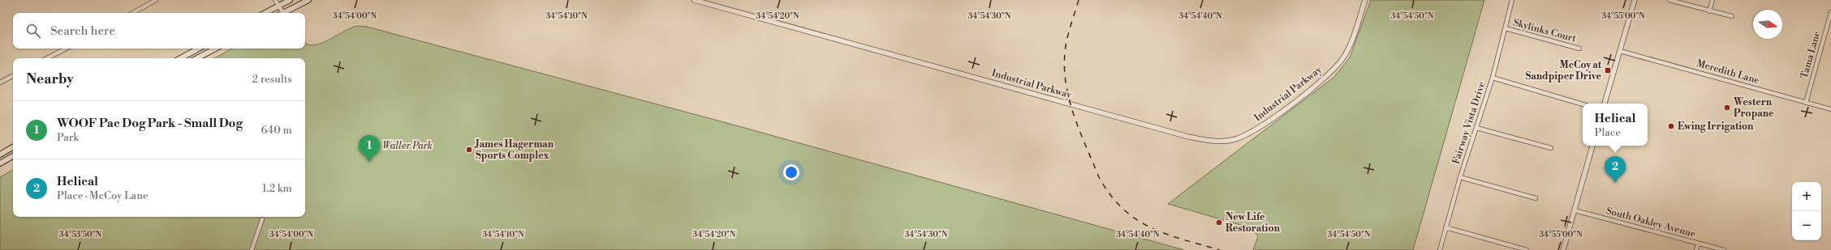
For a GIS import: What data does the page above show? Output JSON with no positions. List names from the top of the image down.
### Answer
{
  "streets": {
    "street": [
      "Skylinks Court",
      "Tama Lane",
      "Meredith Lane",
      "Industrial Parkway",
      "Fairway Vista Drive",
      "South Oakley Avenue"
    ]
  },
  "crossings": [
    ["Skylinks Court", "Fairway Vista Drive"],
    ["Tama Lane", "Meredith Lane"]
  ],
  "parks": ["Waller Park"],
  "places": {
    "transit": ["McCoy at Sandpiper Drive"],
    "other": [
      "Western Propane",
      "Ewing Irrigation",
      "James Hagerman Sports Complex",
      "New Life Restoration"
    ]
  },
  "north": "right",
  "page": {
    "search": "Search here",
    "heading": ["Nearby", "2 results"],
    "list": [
      {
        "mark": "1",
        "name": "WOOF Pac Dog Park - Small Dog",
        "note": "Park",
        "value": "640 m"
      },
      {
        "mark": "2",
        "name": "Helical",
        "note": "Place · McCoy Lane",
        "value": "1.2 km"
      }
    ],
    "popup": ["Helical", "Place"],
    "pins": ["1", "2"],
    "map_buttons": ["+", "−"]
  },
  "coordinates": [
    "34°54'00\"N",
    "34°54'10\"N",
    "34°54'20\"N",
    "34°54'30\"N",
    "34°54'40\"N",
    "34°54'50\"N",
    "34°55'00\"N",
    "34°53'50\"N"
  ]
}
